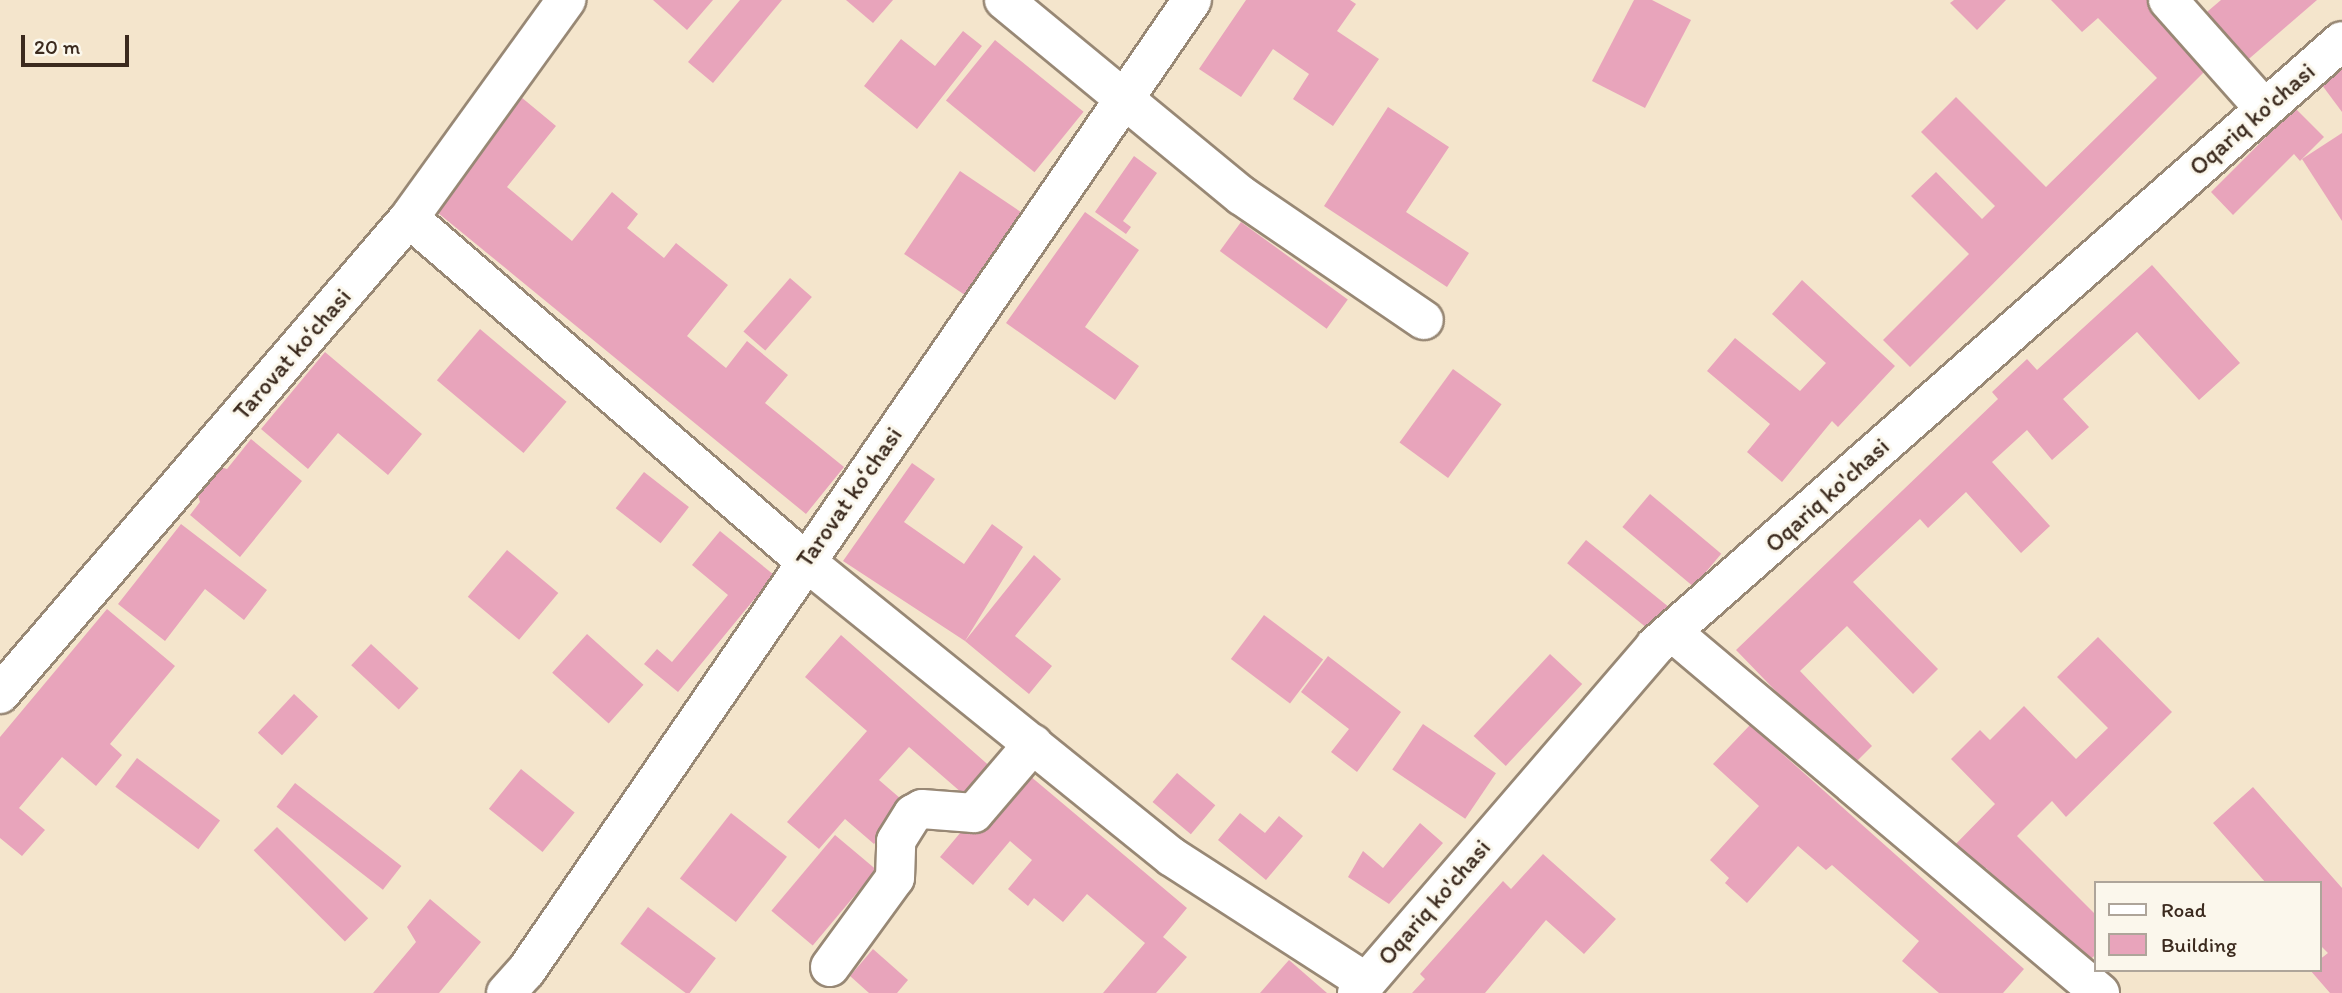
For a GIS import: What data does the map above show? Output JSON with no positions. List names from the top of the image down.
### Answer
{
  "streets": {
    "street": ["Oqariq ko'chasi", "Tarovat koʻchasi"]
  },
  "legend": ["Road", "Building"],
  "scale_bar": "20 m"
}
